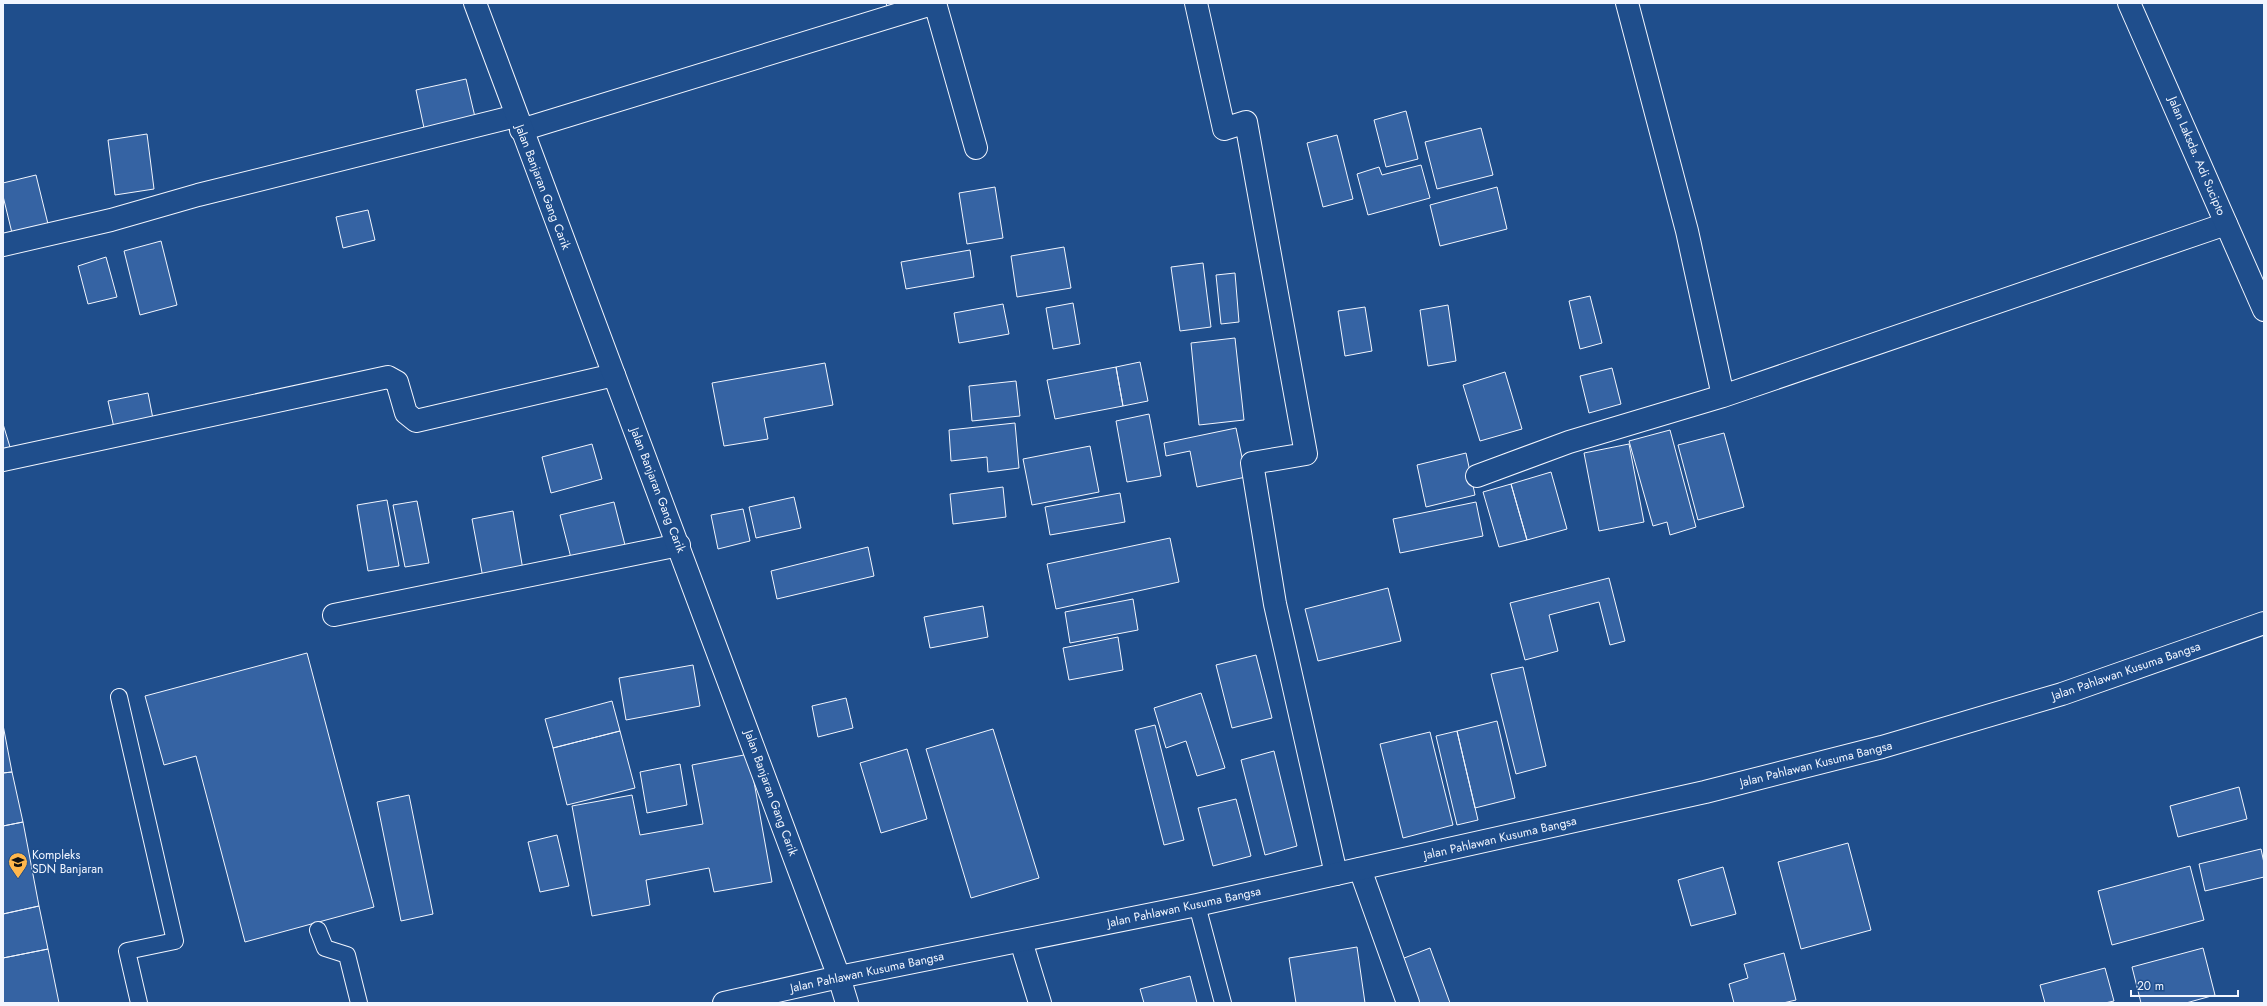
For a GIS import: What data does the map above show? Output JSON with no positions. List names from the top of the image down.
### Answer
{
  "streets": {
    "street": ["Jalan Laksda. Adi Sucipto", "Jalan Banjaran Gang Carik", "Jalan Pahlawan Kusuma Bangsa"]
  },
  "crossings": [
    ["Jalan Banjaran Gang Carik", "Jalan Pahlawan Kusuma Bangsa"]
  ],
  "places": {
    "school or university": ["Kompleks SDN Banjaran"]
  },
  "scale_bar": "20 m"
}
